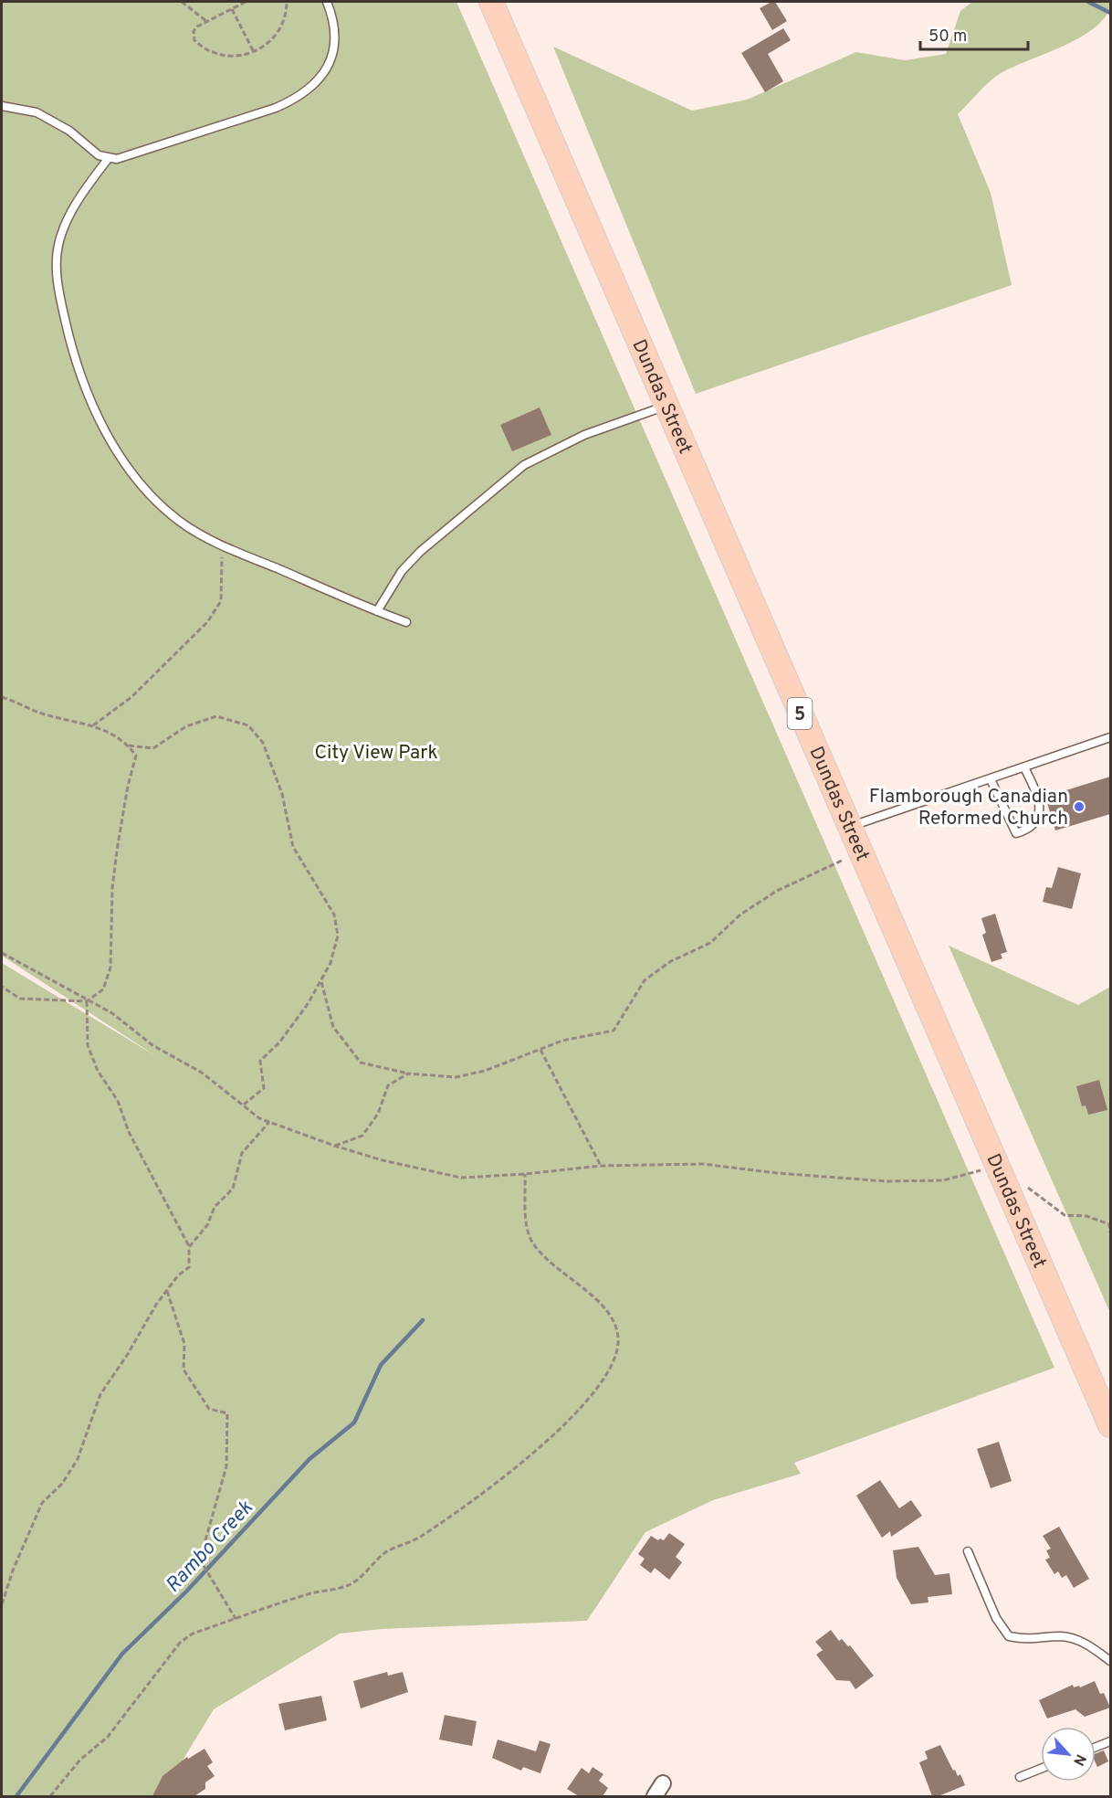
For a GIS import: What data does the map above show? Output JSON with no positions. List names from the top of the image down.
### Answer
{
  "streets": {
    "main road": ["Dundas Street", "5"]
  },
  "water": ["Rambo Creek"],
  "parks": ["City View Park"],
  "places": ["Flamborough Canadian Reformed Church"],
  "scale_bar": "50 m",
  "north": "bottom right"
}
